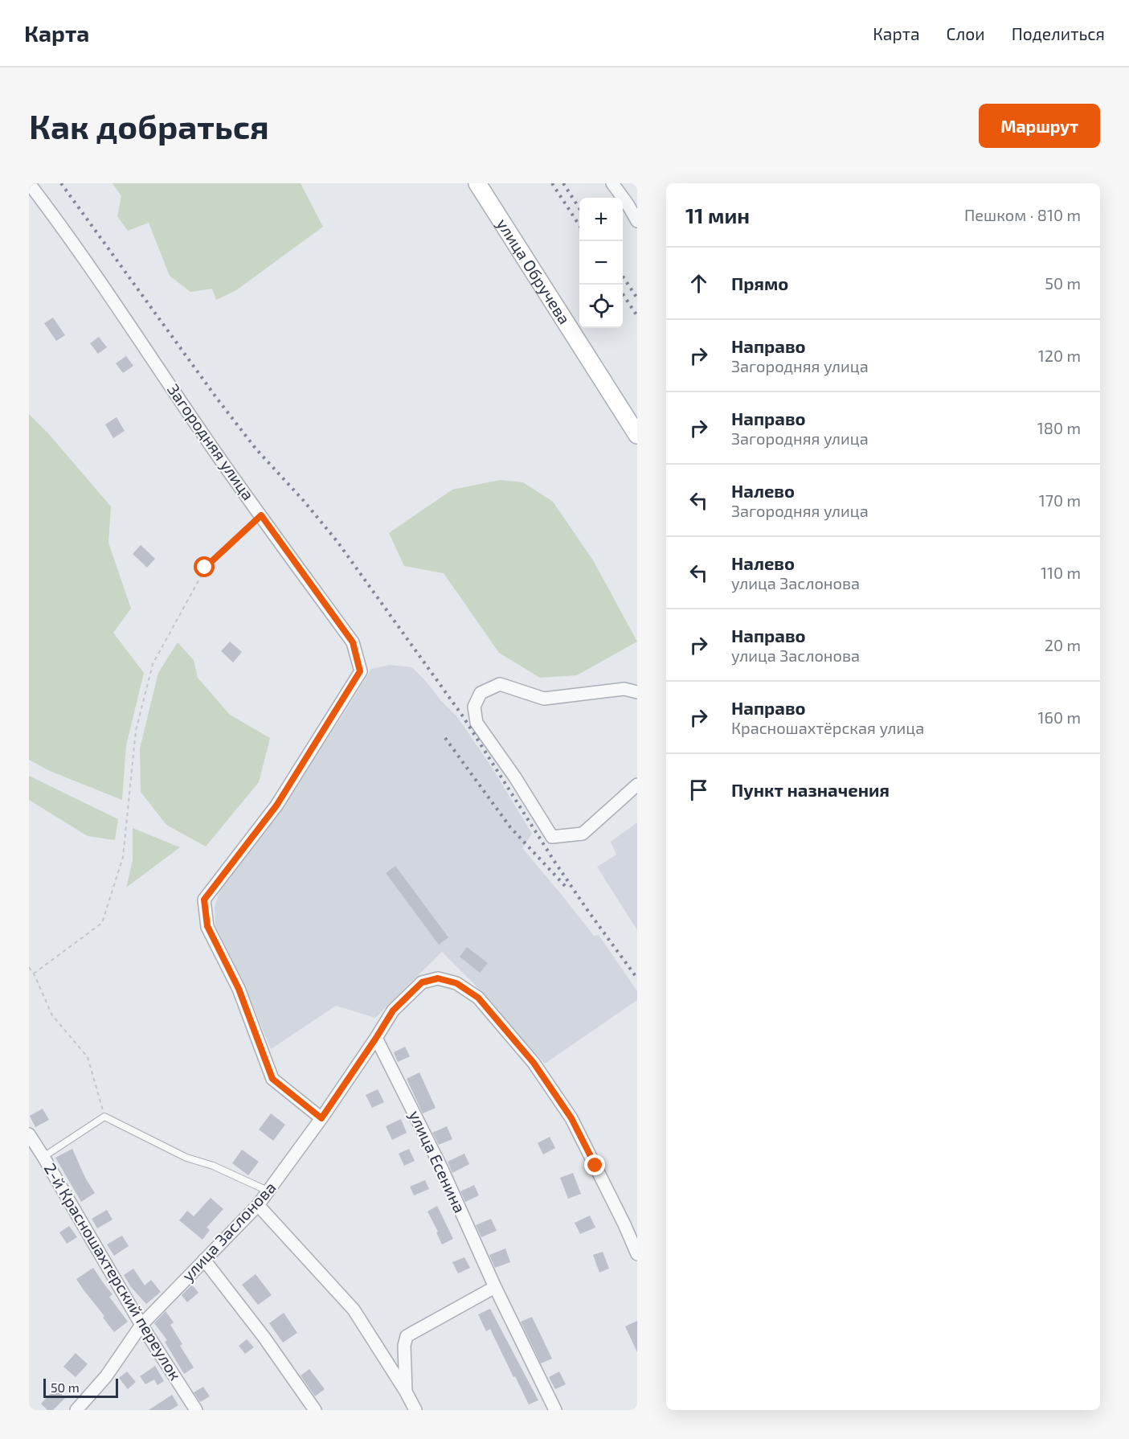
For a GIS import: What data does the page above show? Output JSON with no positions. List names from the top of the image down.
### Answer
{
  "streets": {
    "street": [
      "улица Обручева",
      "Загородняя улица",
      "улица Есенина",
      "улица Заслонова",
      "2-й Красношахтерский переулок"
    ]
  },
  "crossings": [
    ["Загородняя улица", "улица Заслонова"],
    ["улица Есенина", "улица Заслонова"],
    ["улица Заслонова", "2-й Красношахтерский переулок"]
  ],
  "scale_bar": "50 m",
  "page": {
    "header": "Карта",
    "nav": ["Карта", "Слои", "Поделиться"],
    "buttons": "Маршрут",
    "title": "Как добраться",
    "heading": ["11 мин", "Пешком · 810 m"],
    "map_buttons": ["+", "−"],
    "list": [
      ["Прямо", "50 m"],
      ["Направо", "Загородняя улица", "120 m"],
      ["Направо", "Загородняя улица", "180 m"],
      ["Налево", "Загородняя улица", "170 m"],
      ["Налево", "улица Заслонова", "110 m"],
      ["Направо", "улица Заслонова", "20 m"],
      ["Направо", "Красношахтёрская улица", "160 m"],
      "Пункт назначения"
    ],
    "scale": "50 m"
  }
}
